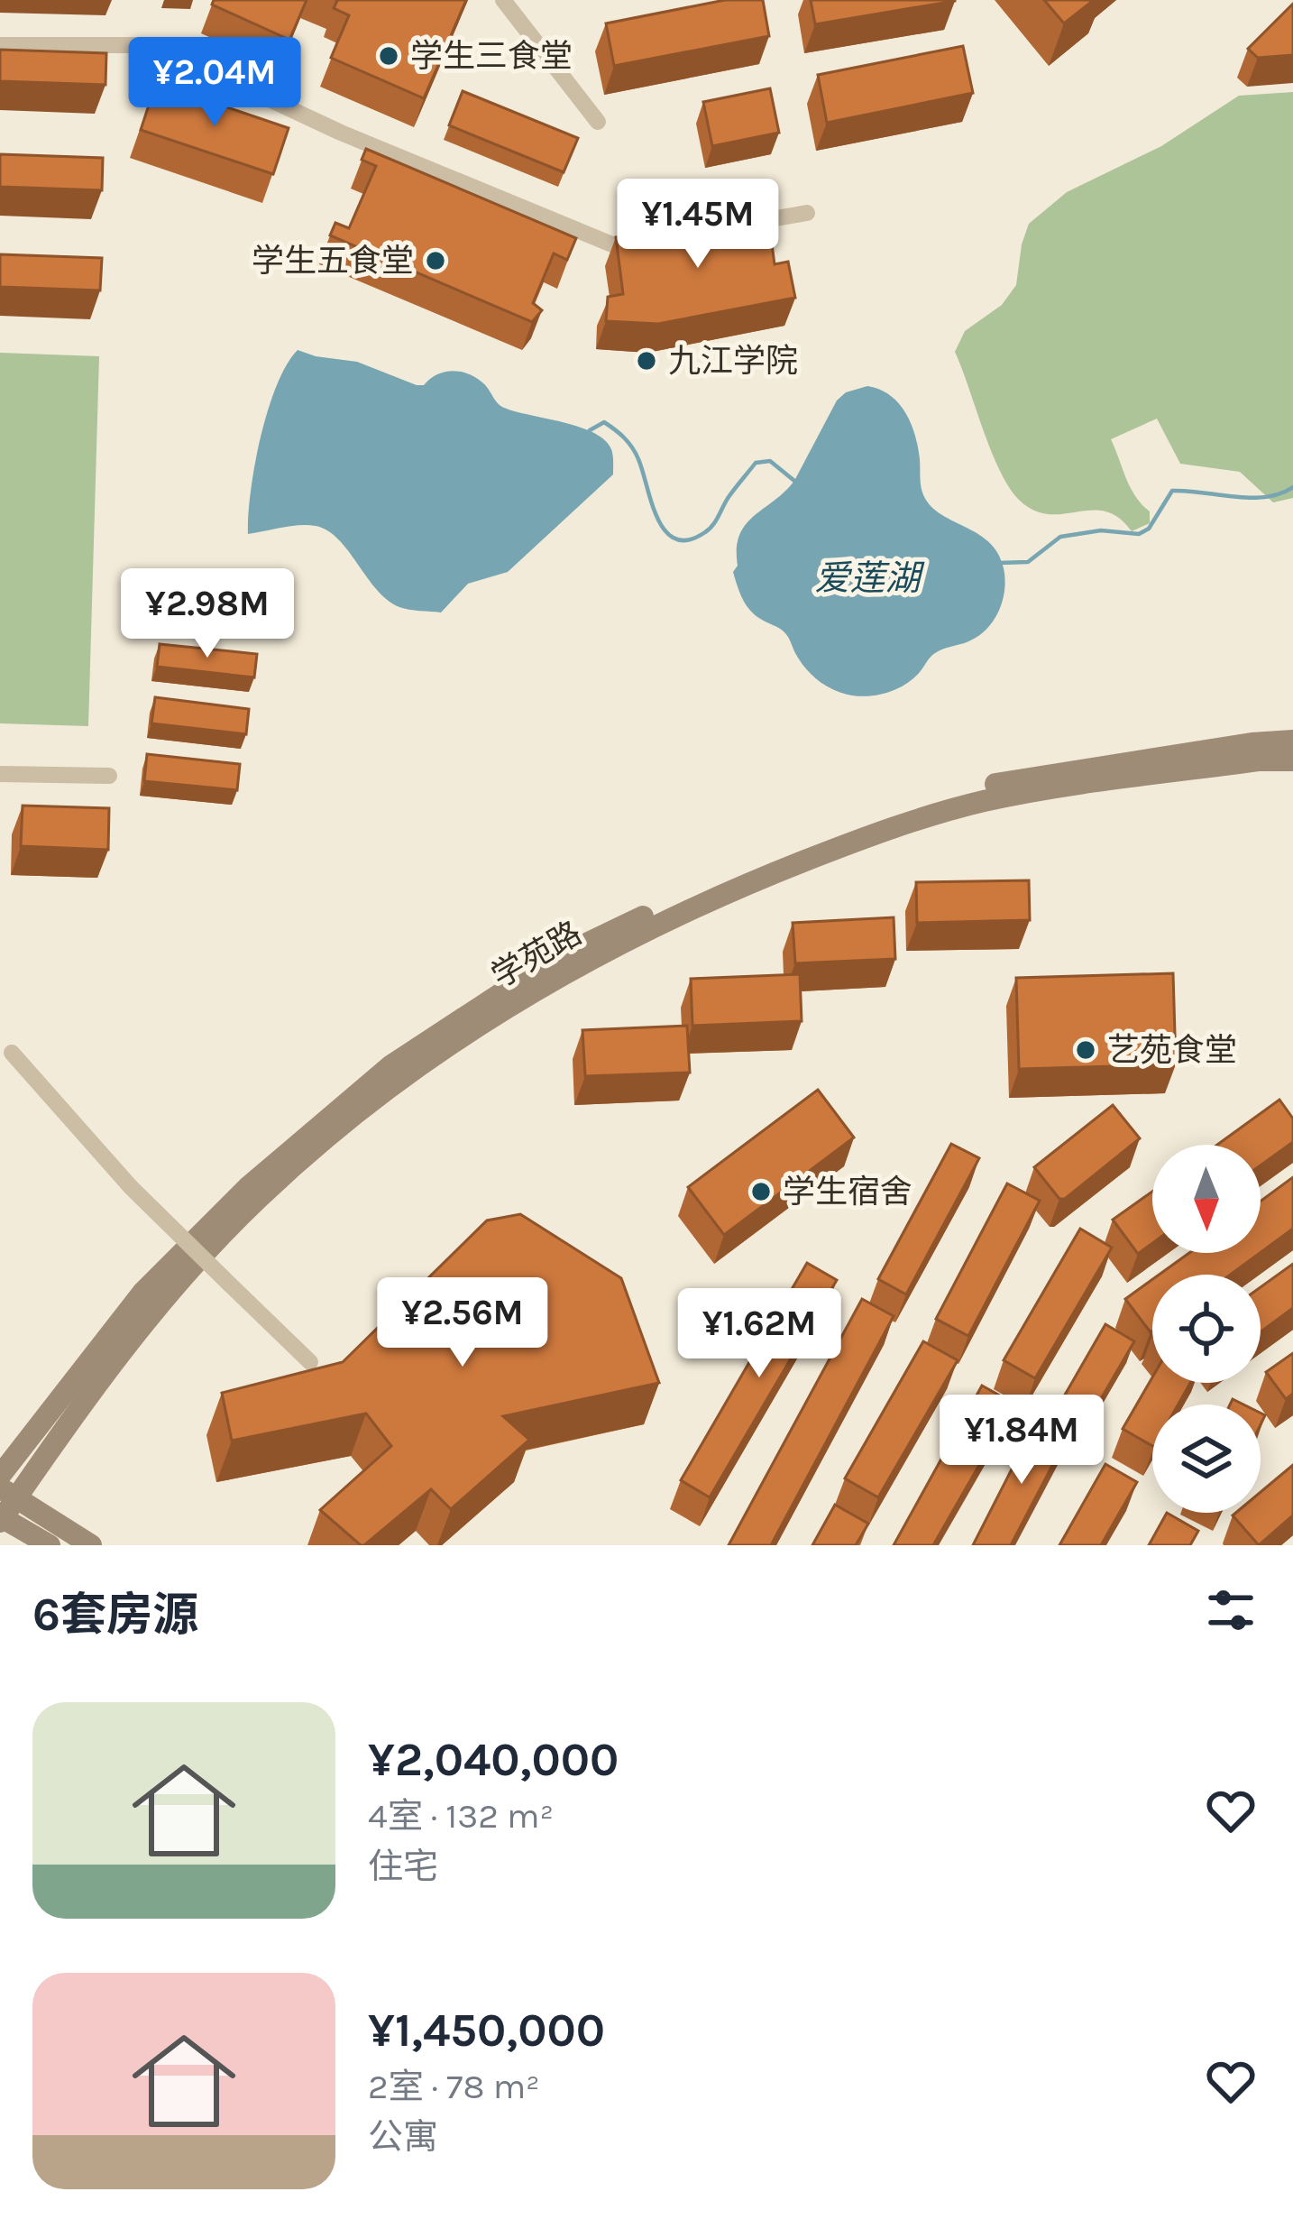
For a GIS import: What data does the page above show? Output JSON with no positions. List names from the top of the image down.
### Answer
{
  "streets": {
    "street": ["学苑路"]
  },
  "water": ["爱莲湖"],
  "places": [
    "学生三食堂",
    "学生五食堂",
    "九江学院",
    "艺苑食堂",
    "学生宿舍"
  ],
  "north": "bottom",
  "page": {
    "price": [
      "¥2.04M",
      "¥1.45M",
      "¥2.98M",
      "¥2.56M",
      "¥1.62M",
      "¥1.84M"
    ],
    "heading": "6套房源",
    "list": [
      {
        "name": "¥2,040,000",
        "note": "4室 · 132 m² · 住宅"
      },
      {
        "name": "¥1,450,000",
        "note": "2室 · 78 m² · 公寓"
      }
    ]
  }
}
